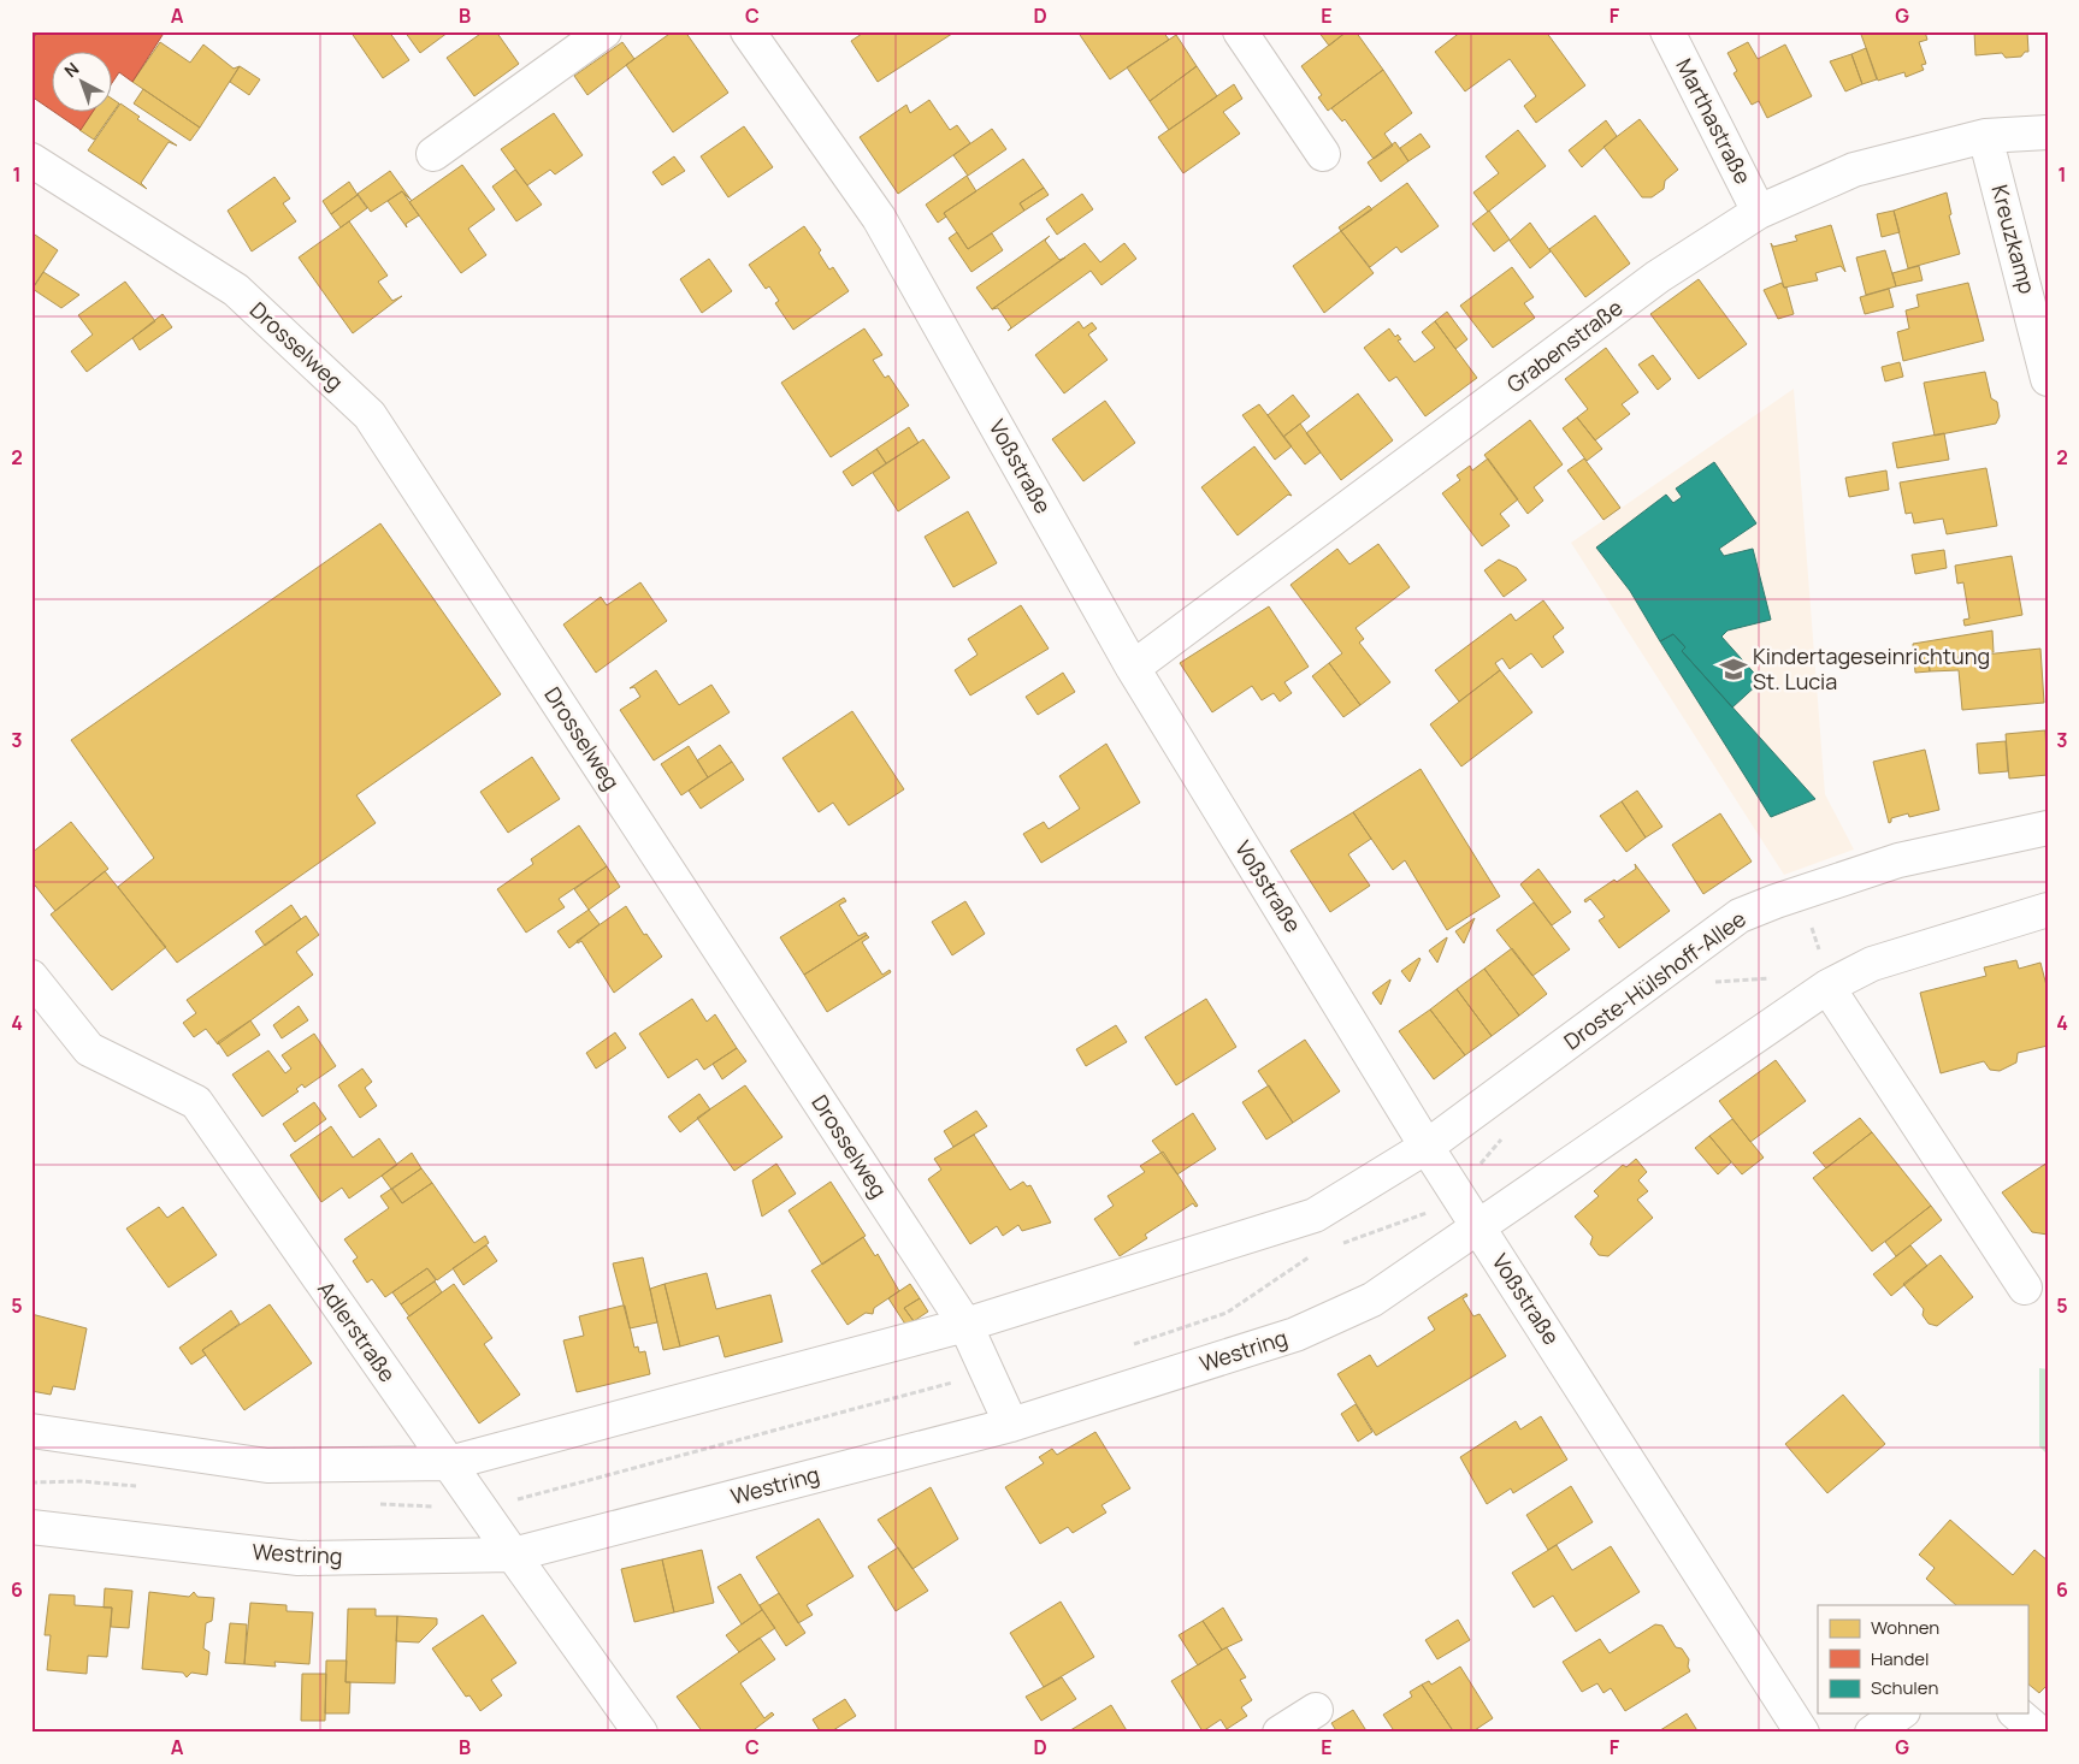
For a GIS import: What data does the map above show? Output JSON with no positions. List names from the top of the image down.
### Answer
{
  "streets": {
    "street": [
      "Marthastraße",
      "Kreuzkamp",
      "Drosselweg",
      "Grabenstraße",
      "Voßstraße",
      "Droste-Hülshoff-Allee",
      "Adlerstraße",
      "Westring"
    ]
  },
  "crossings": [
    ["Marthastraße", "Grabenstraße"],
    ["Kreuzkamp", "Grabenstraße"],
    ["Drosselweg", "Westring"],
    ["Grabenstraße", "Voßstraße"],
    ["Voßstraße", "Droste-Hülshoff-Allee"],
    ["Voßstraße", "Westring"],
    ["Adlerstraße", "Westring"]
  ],
  "places": {
    "school or university": ["Kindertageseinrichtung St. Lucia"]
  },
  "legend": ["Wohnen", "Handel", "Schulen"],
  "north": "top left",
  "grid": {
    "columns": [
      "A",
      "B",
      "C",
      "D",
      "E",
      "F",
      "G"
    ],
    "rows": [
      "1",
      "2",
      "3",
      "4",
      "5",
      "6"
    ]
  }
}
